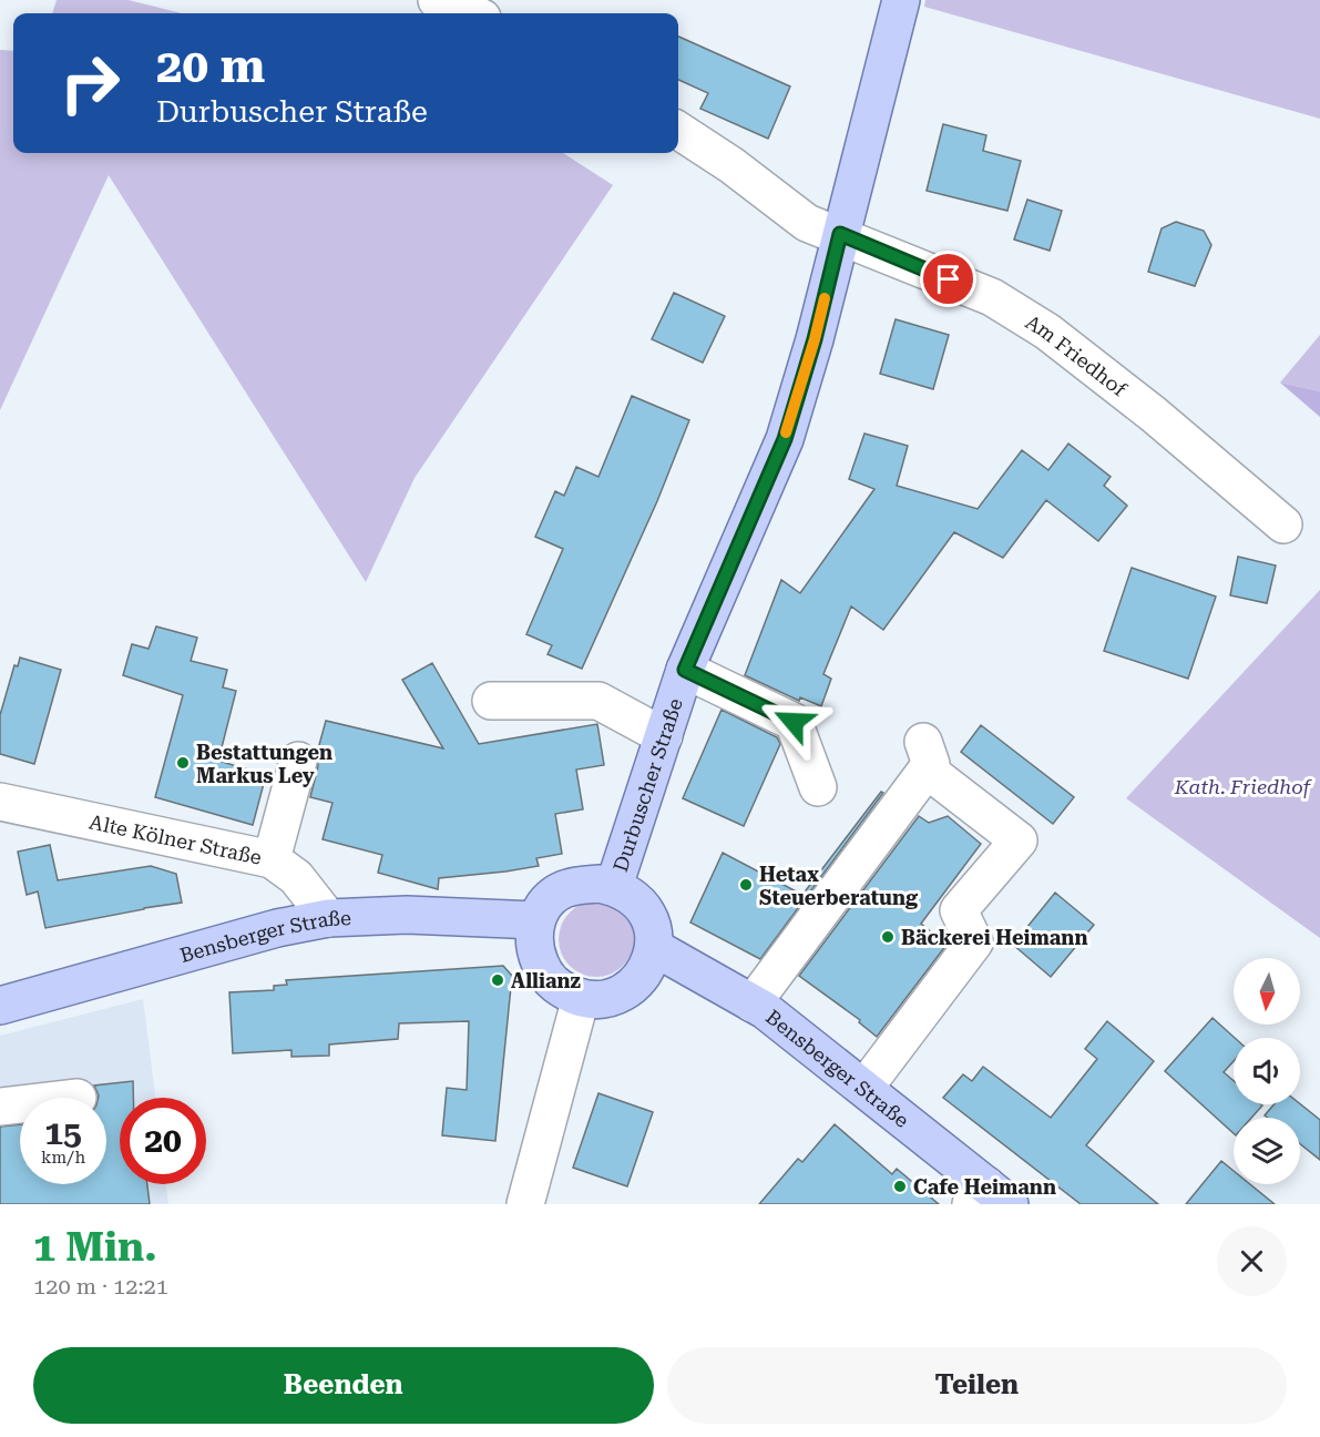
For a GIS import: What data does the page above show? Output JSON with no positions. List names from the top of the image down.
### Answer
{
  "streets": {
    "main road": ["Durbuscher Straße", "Bensberger Straße"],
    "street": ["Am Friedhof", "Alte Kölner Straße"]
  },
  "crossings": [
    ["Am Friedhof", "Durbuscher Straße"],
    ["Durbuscher Straße", "Bensberger Straße"],
    ["Alte Kölner Straße", "Bensberger Straße"]
  ],
  "parks": ["Kath. Friedhof"],
  "places": [
    "Bestattungen Markus Ley",
    "Hetax Steuerberatung",
    "Bäckerei Heimann",
    "Allianz",
    "Cafe Heimann"
  ],
  "north": "bottom",
  "page": {
    "turn": ["20 m", "Durbuscher Straße"],
    "speed": "15 km/h",
    "limit": "20",
    "heading": ["1 Min.", "120 m · 12:21"],
    "buttons": ["Beenden", "Teilen"]
  }
}
